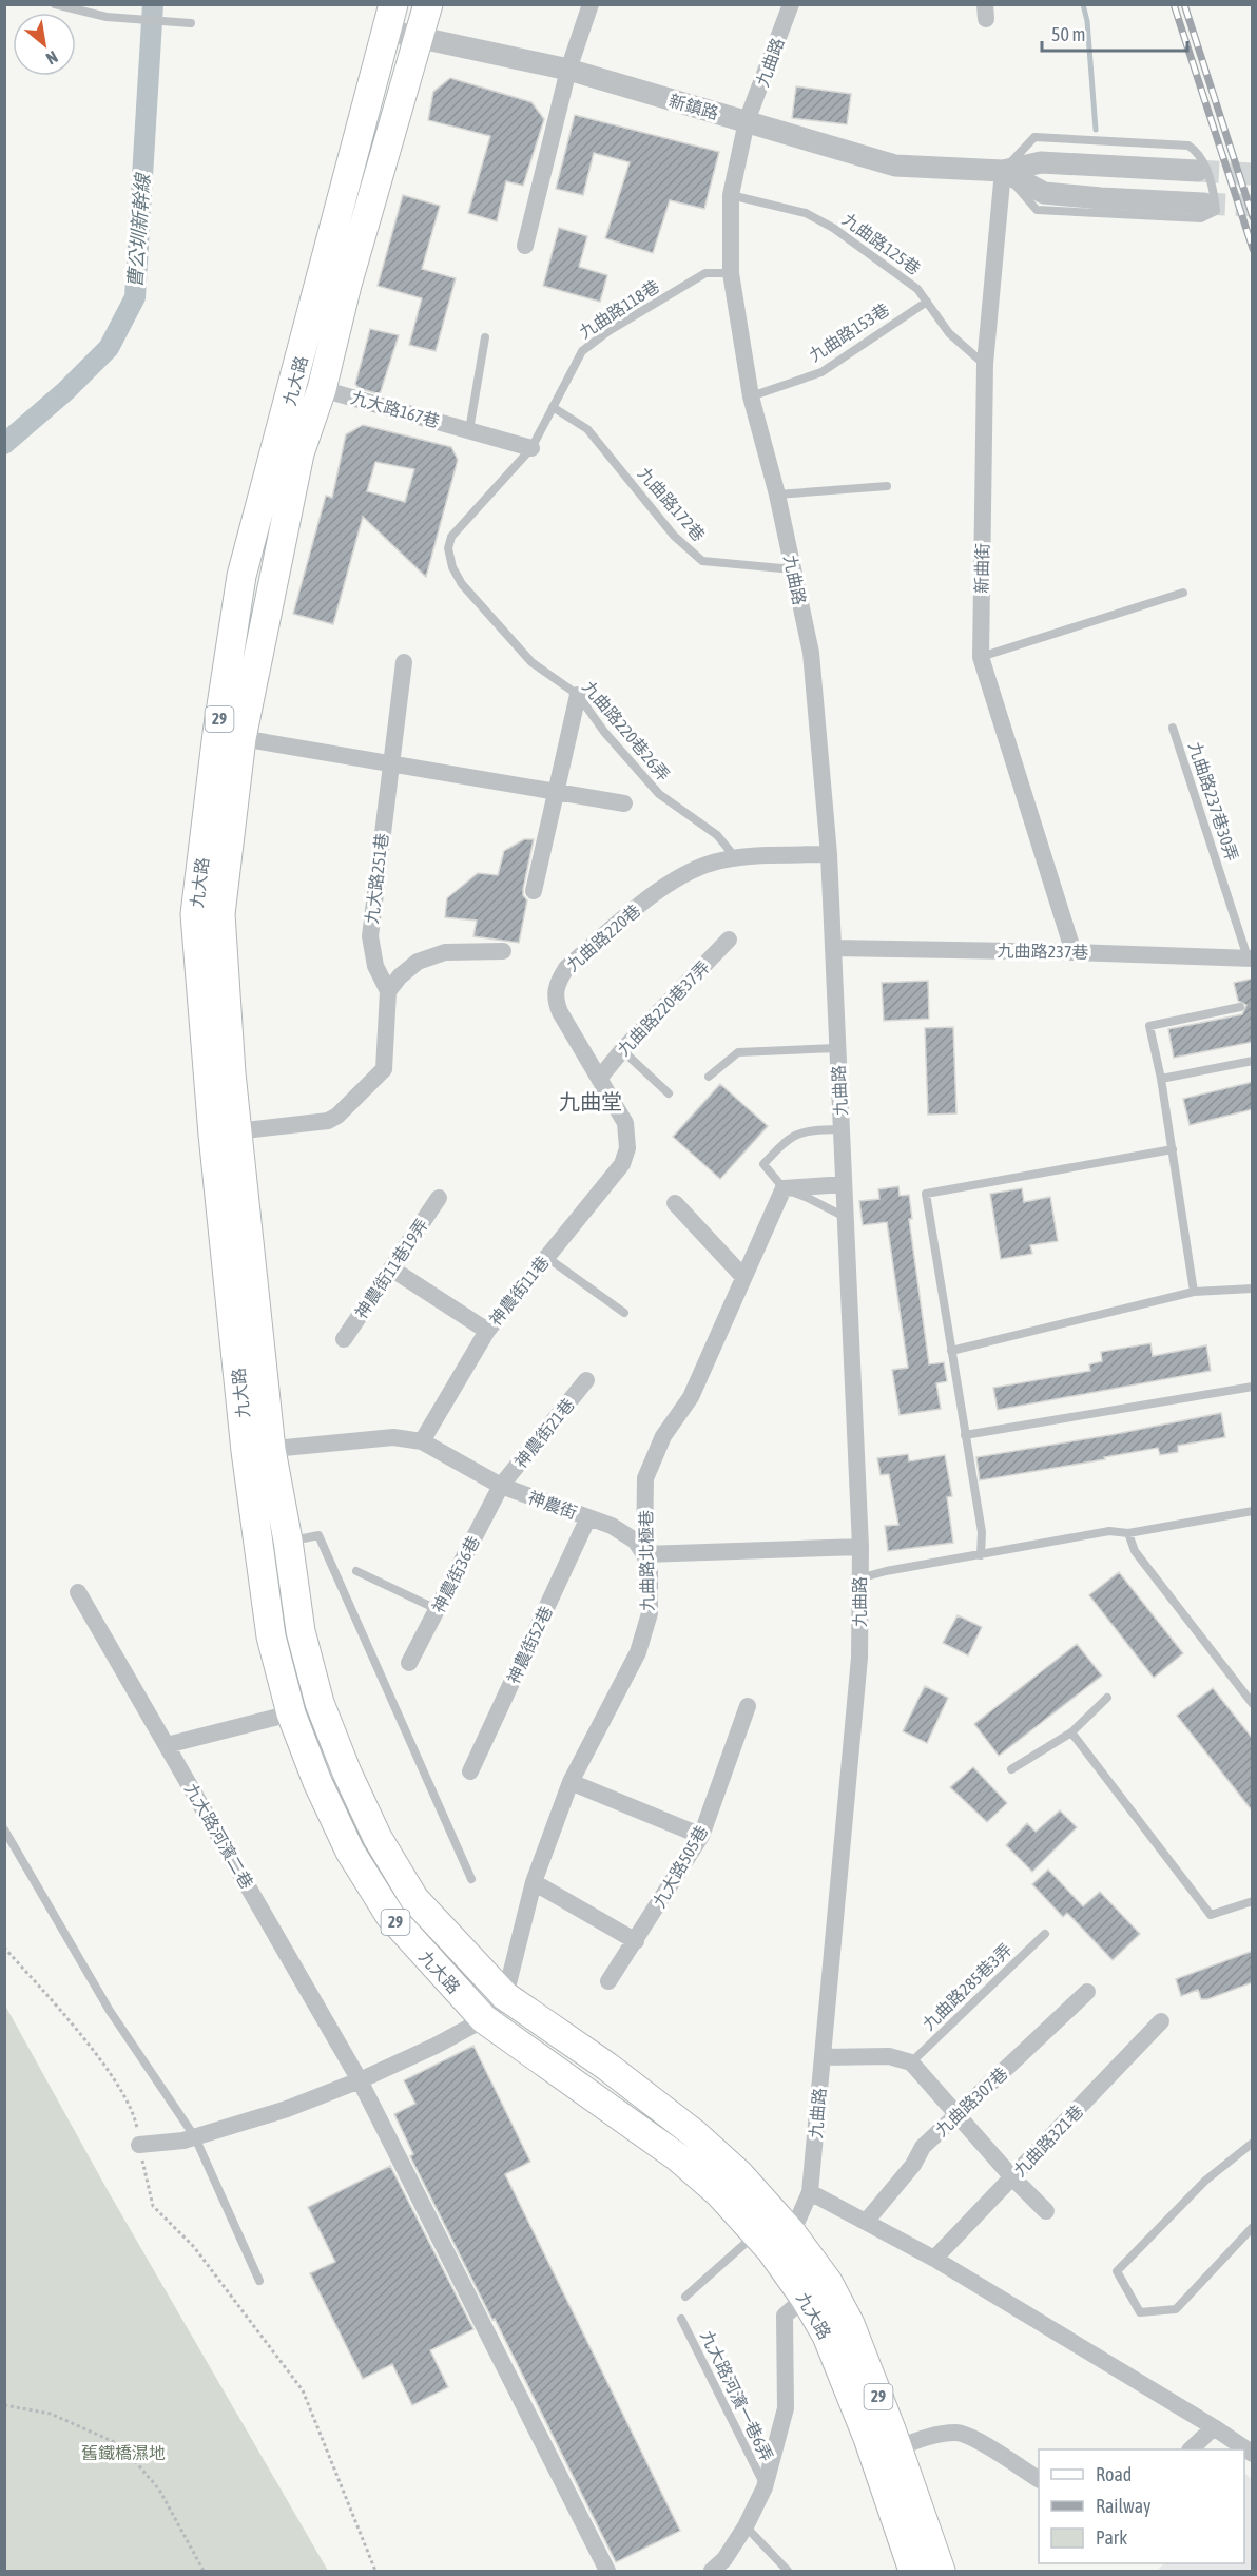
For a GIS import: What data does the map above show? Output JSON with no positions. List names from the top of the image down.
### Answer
{
  "streets": {
    "main road": ["九大路", "29"],
    "street": [
      "九曲路",
      "新鎮路",
      "九大路167巷",
      "新曲街",
      "九大路251巷",
      "九曲路220巷",
      "九曲路237巷",
      "九曲路220巷37弄",
      "神農街11巷19弄",
      "神農街11巷",
      "神農街21巷",
      "神農街",
      "九曲路北極巷",
      "神農街36巷",
      "神農街52巷",
      "九大路河濱二巷",
      "九大路505巷",
      "九曲路307巷",
      "九曲路321巷"
    ],
    "lane": [
      "九曲路125巷",
      "九曲路118巷",
      "九曲路153巷",
      "九曲路172巷",
      "九曲路220巷26弄",
      "九曲路237巷30弄",
      "九曲路285巷3弄",
      "九大路河濱一巷6弄"
    ]
  },
  "crossings": [
    ["九曲路", "新鎮路"],
    ["九曲路", "九曲路125巷"],
    ["九曲路", "九曲路118巷"],
    ["九曲路", "九曲路153巷"],
    ["九曲路", "九大路"],
    ["九曲路", "九曲路172巷"],
    ["九曲路", "九曲路220巷"],
    ["九曲路", "九曲路237巷"],
    ["新鎮路", "九大路"],
    ["新鎮路", "新曲街"],
    ["九曲路125巷", "九曲路153巷"],
    ["九曲路125巷", "新曲街"],
    ["九曲路118巷", "九曲路172巷"],
    ["九曲路118巷", "九曲路220巷26弄"],
    ["九大路", "九大路167巷"],
    ["九大路", "神農街"],
    ["九大路", "九曲路北極巷"],
    ["九大路167巷", "九曲路220巷26弄"],
    ["九曲路172巷", "九曲路220巷26弄"],
    ["新曲街", "九曲路237巷"],
    ["九曲路220巷26弄", "九曲路220巷"],
    ["九曲路237巷30弄", "九曲路237巷"],
    ["九曲路220巷", "九曲路220巷37弄"],
    ["九曲路220巷", "神農街11巷"],
    ["神農街11巷", "神農街"],
    ["神農街21巷", "神農街"],
    ["神農街21巷", "神農街36巷"],
    ["神農街", "九曲路北極巷"],
    ["神農街", "神農街36巷"],
    ["神農街", "神農街52巷"]
  ],
  "districts": ["九曲堂"],
  "water": ["曹公圳新幹線"],
  "parks": ["舊鐵橋濕地"],
  "legend": ["Road", "Railway", "Park"],
  "scale_bar": "50 m",
  "north": "bottom right"
}
